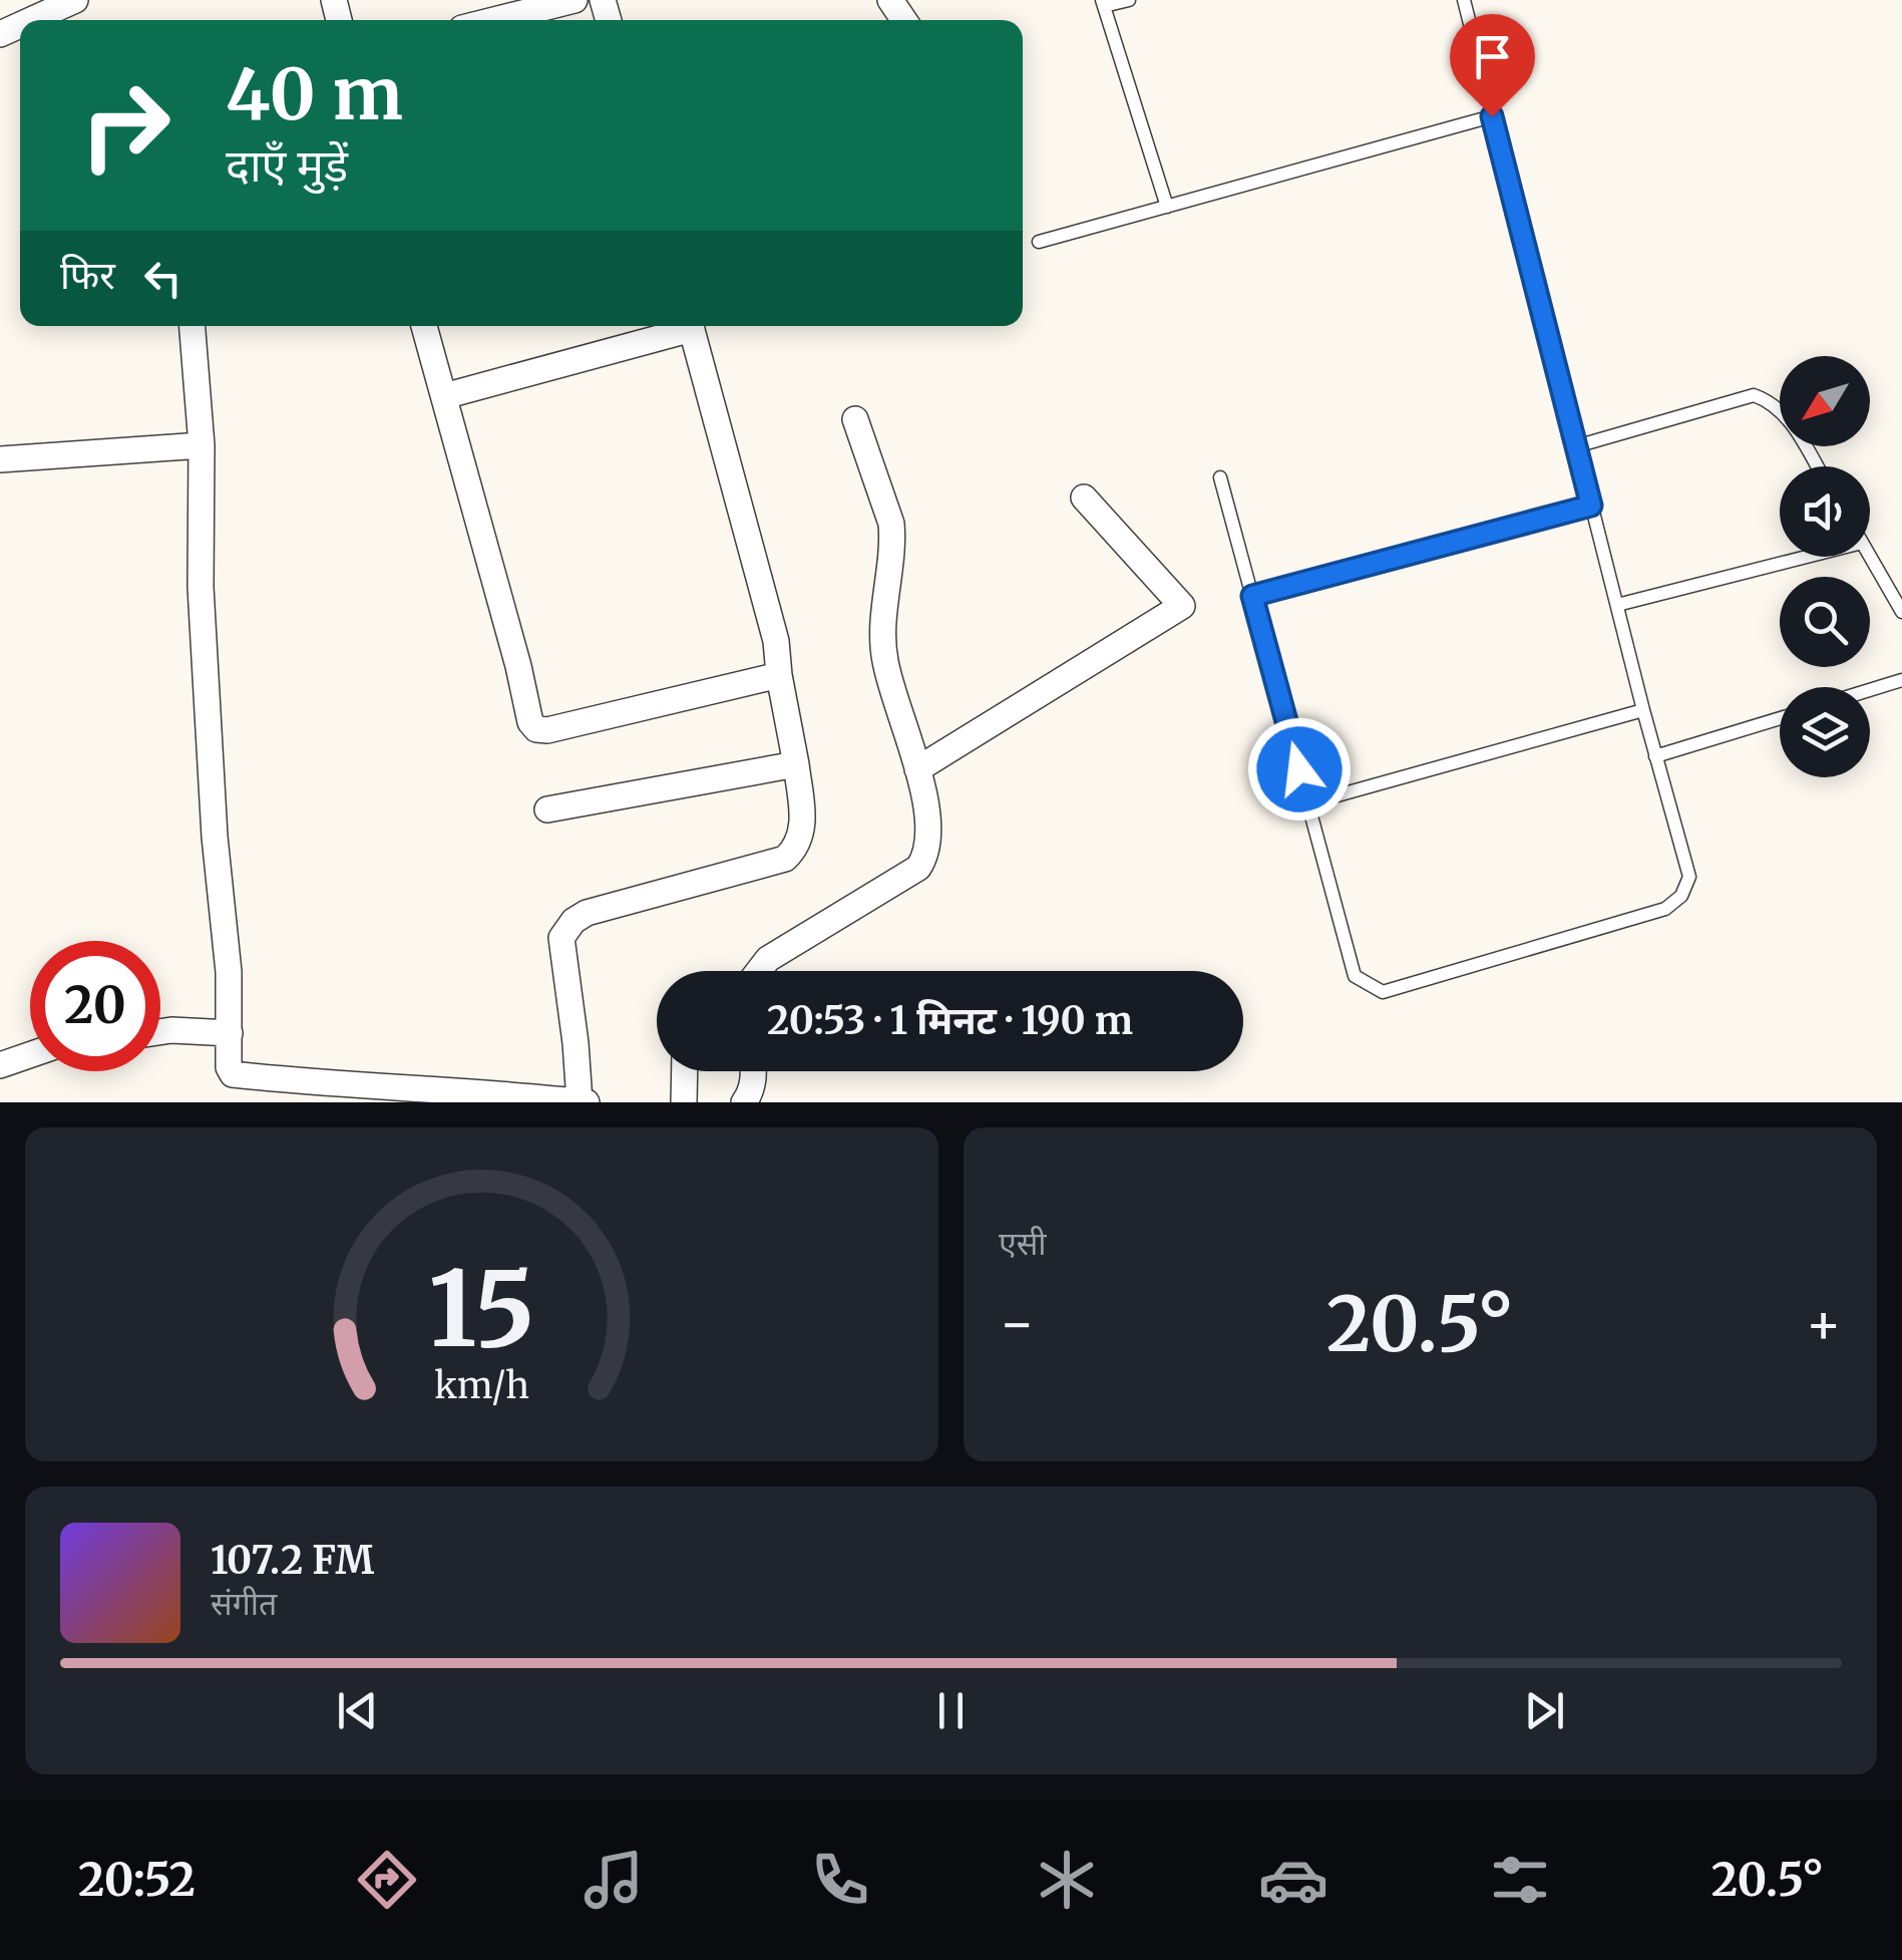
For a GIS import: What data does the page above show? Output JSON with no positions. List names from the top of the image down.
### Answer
{
  "north": "bottom left",
  "page": {
    "turn": ["40 m", "दाएँ मुड़ें"],
    "then": "फिर",
    "limit": "20",
    "trip": "20:53 · 1 मिनट · 190 m",
    "tile": "एसी",
    "heat": ["−", "20.5°", "+"],
    "song": ["107.2 FM", "संगीत"],
    "tabs": ["20:52", "20.5°"],
    "gauge": ["15", "km/h"]
  }
}
